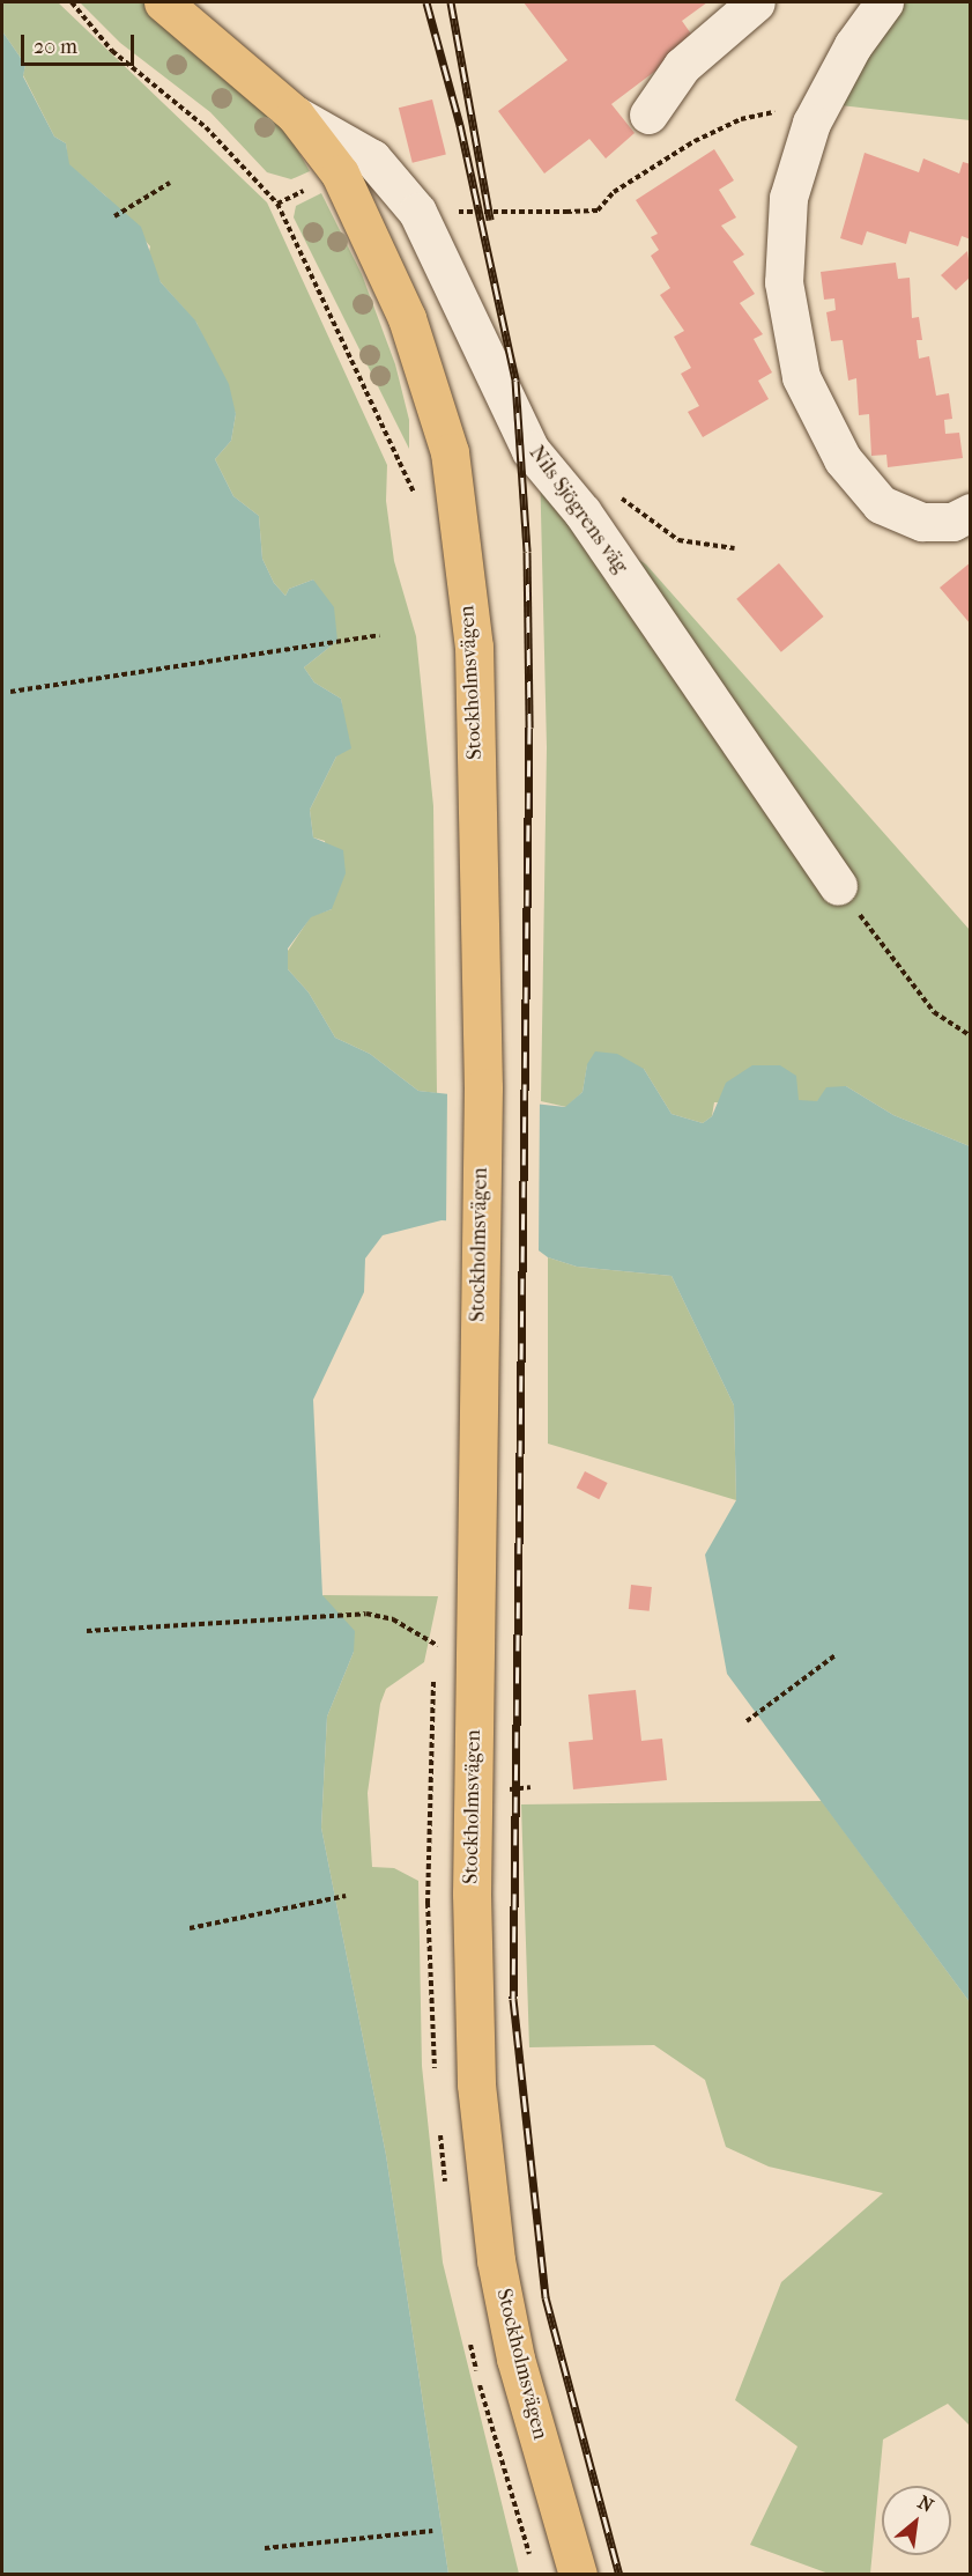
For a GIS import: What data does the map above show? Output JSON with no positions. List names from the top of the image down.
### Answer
{
  "streets": {
    "main road": ["Stockholmsvägen"],
    "street": ["Nils Sjögrens väg"]
  },
  "crossings": [
    ["Nils Sjögrens väg", "Stockholmsvägen"]
  ],
  "scale_bar": "20 m",
  "north": "top right"
}
